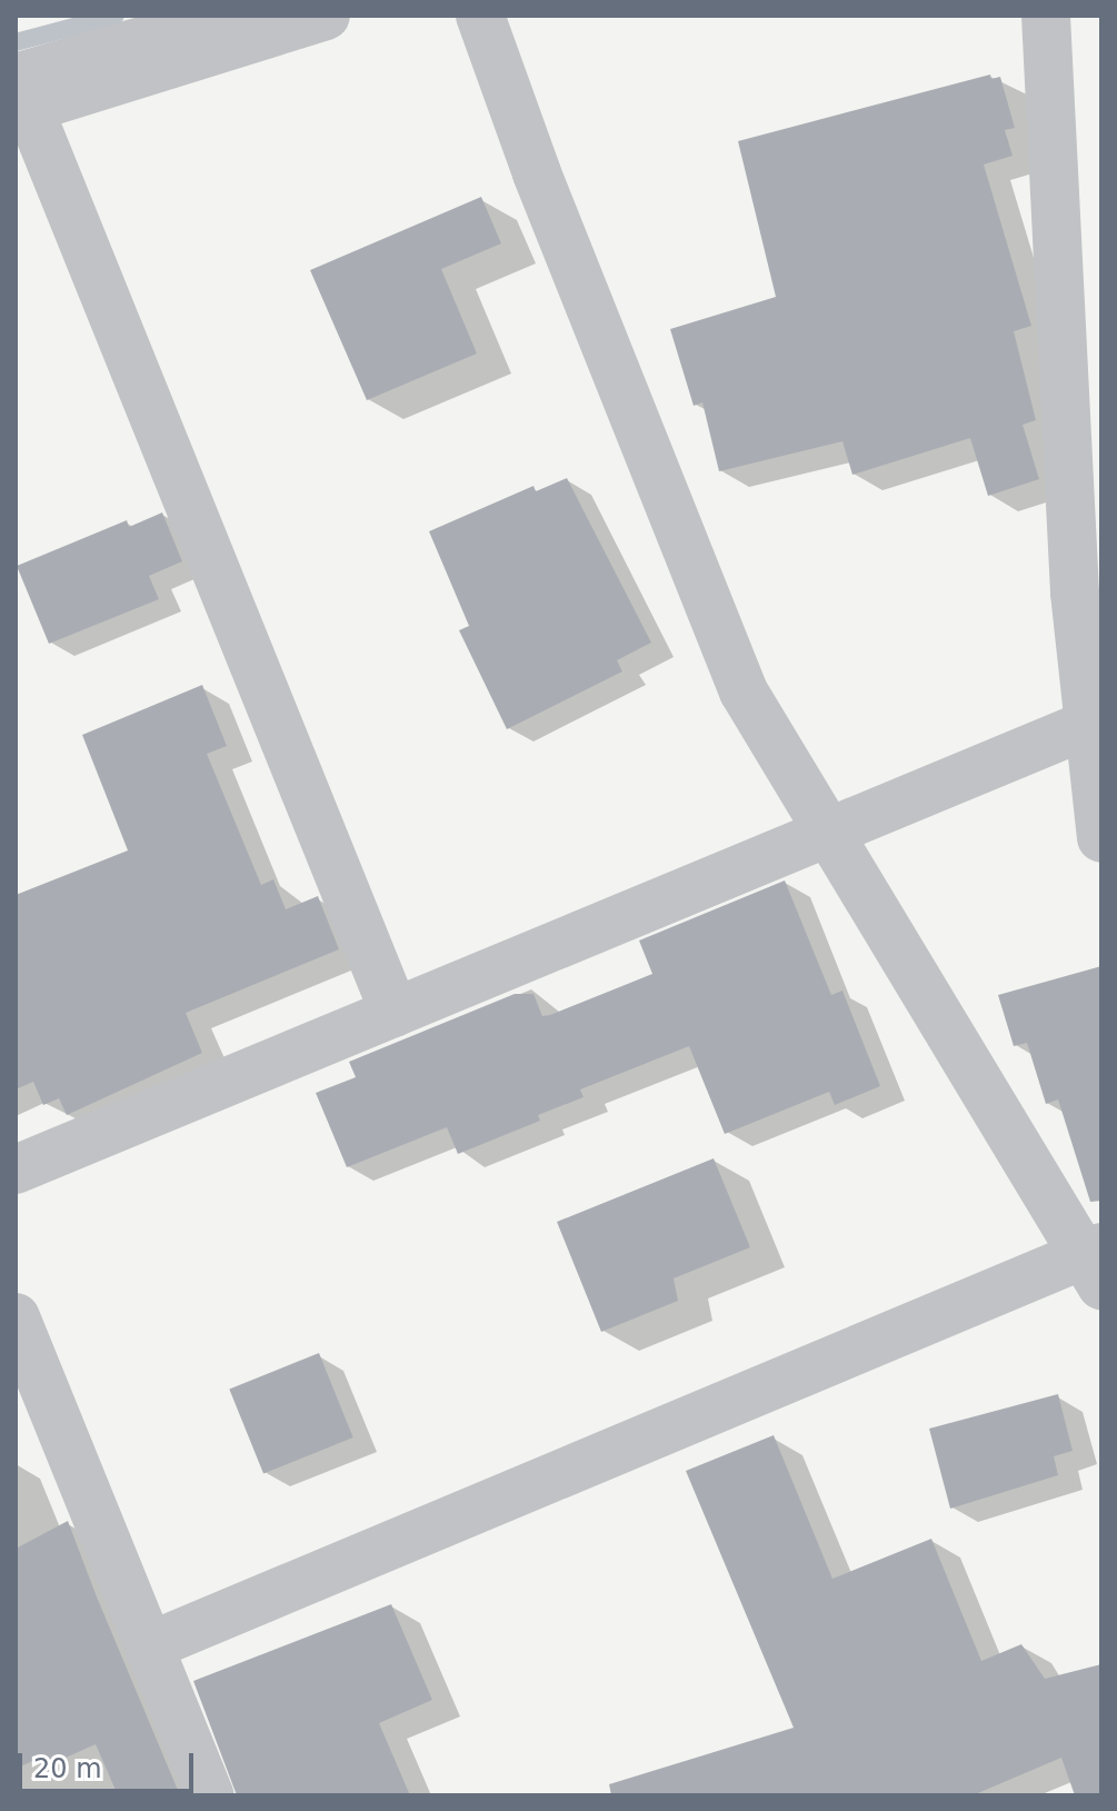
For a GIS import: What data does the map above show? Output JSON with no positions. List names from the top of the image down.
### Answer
{
  "scale_bar": "20 m"
}
